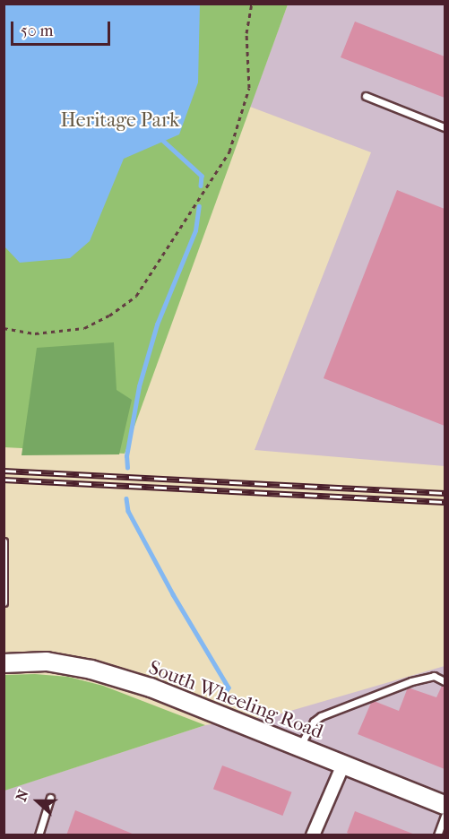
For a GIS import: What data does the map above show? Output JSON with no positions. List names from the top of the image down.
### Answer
{
  "streets": {
    "main road": ["South Wheeling Road"]
  },
  "parks": ["Heritage Park"],
  "scale_bar": "50 m",
  "north": "left"
}
